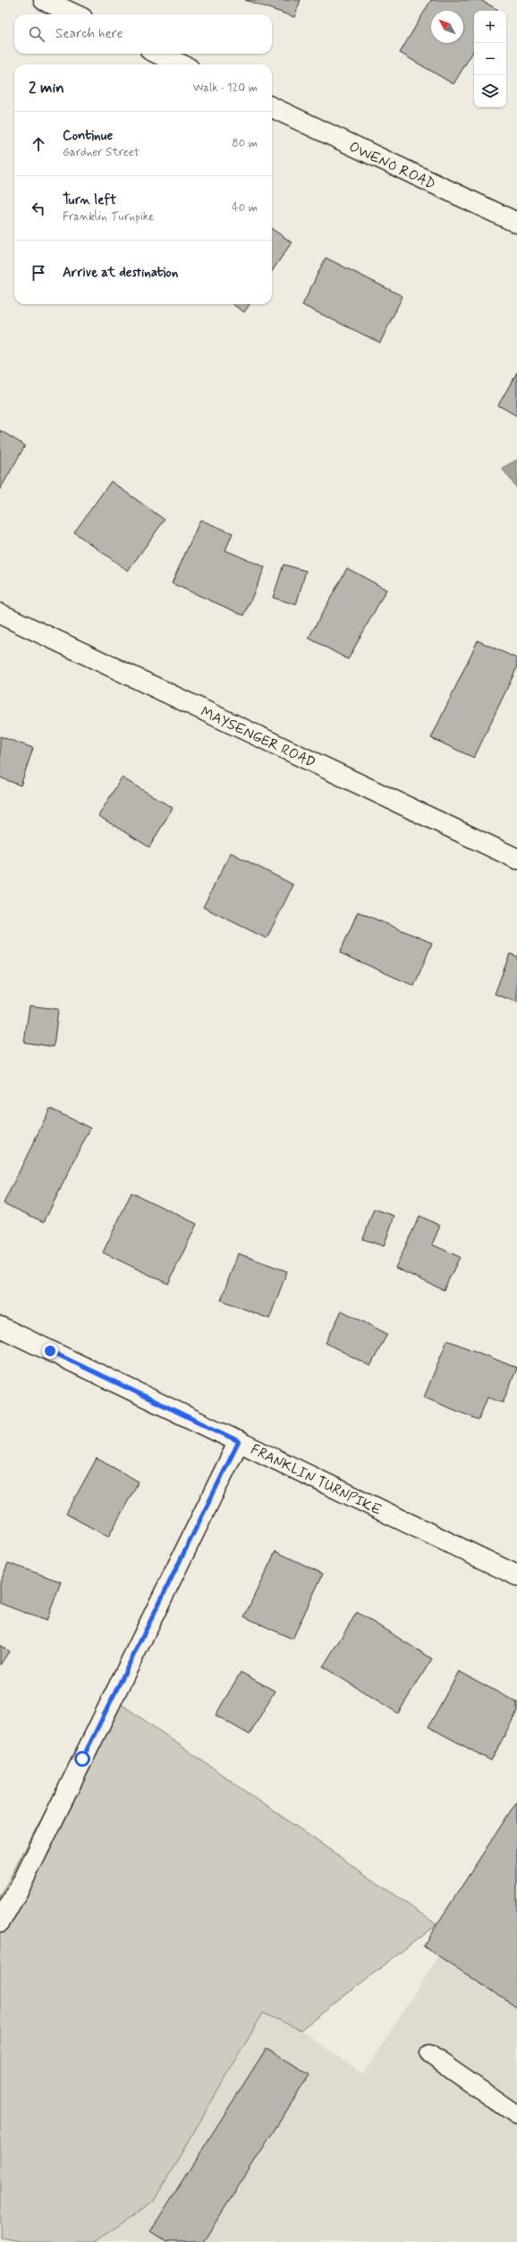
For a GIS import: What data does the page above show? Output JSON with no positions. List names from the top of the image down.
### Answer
{
  "streets": {
    "street": ["OWENO ROAD", "MAYSENGER ROAD", "FRANKLIN TURNPIKE"]
  },
  "north": "top left",
  "page": {
    "map_buttons": ["+", "−"],
    "search": "Search here",
    "heading": ["2 min", "Walk · 120 m"],
    "list": [
      ["Continue", "Gardner Street", "80 m"],
      ["Turn left", "Franklin Turnpike", "40 m"],
      "Arrive at destination"
    ]
  }
}
